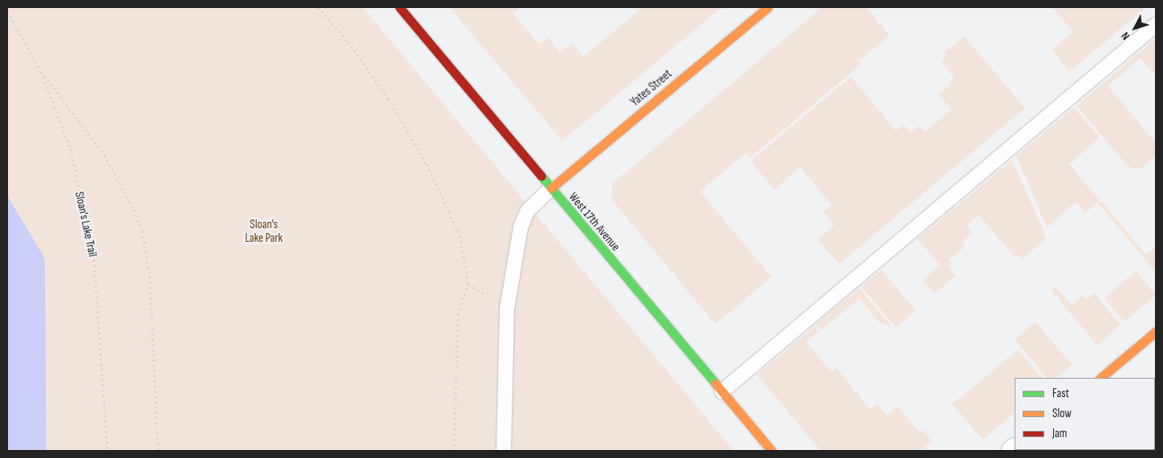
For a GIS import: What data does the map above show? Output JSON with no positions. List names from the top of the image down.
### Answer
{
  "streets": {
    "street": ["Yates Street", "West 17th Avenue"],
    "path": ["Sloan's Lake Trail"]
  },
  "crossings": [
    ["Yates Street", "West 17th Avenue"]
  ],
  "parks": ["Sloan's Lake Park"],
  "legend": ["Fast", "Slow", "Jam"],
  "north": "bottom left"
}
